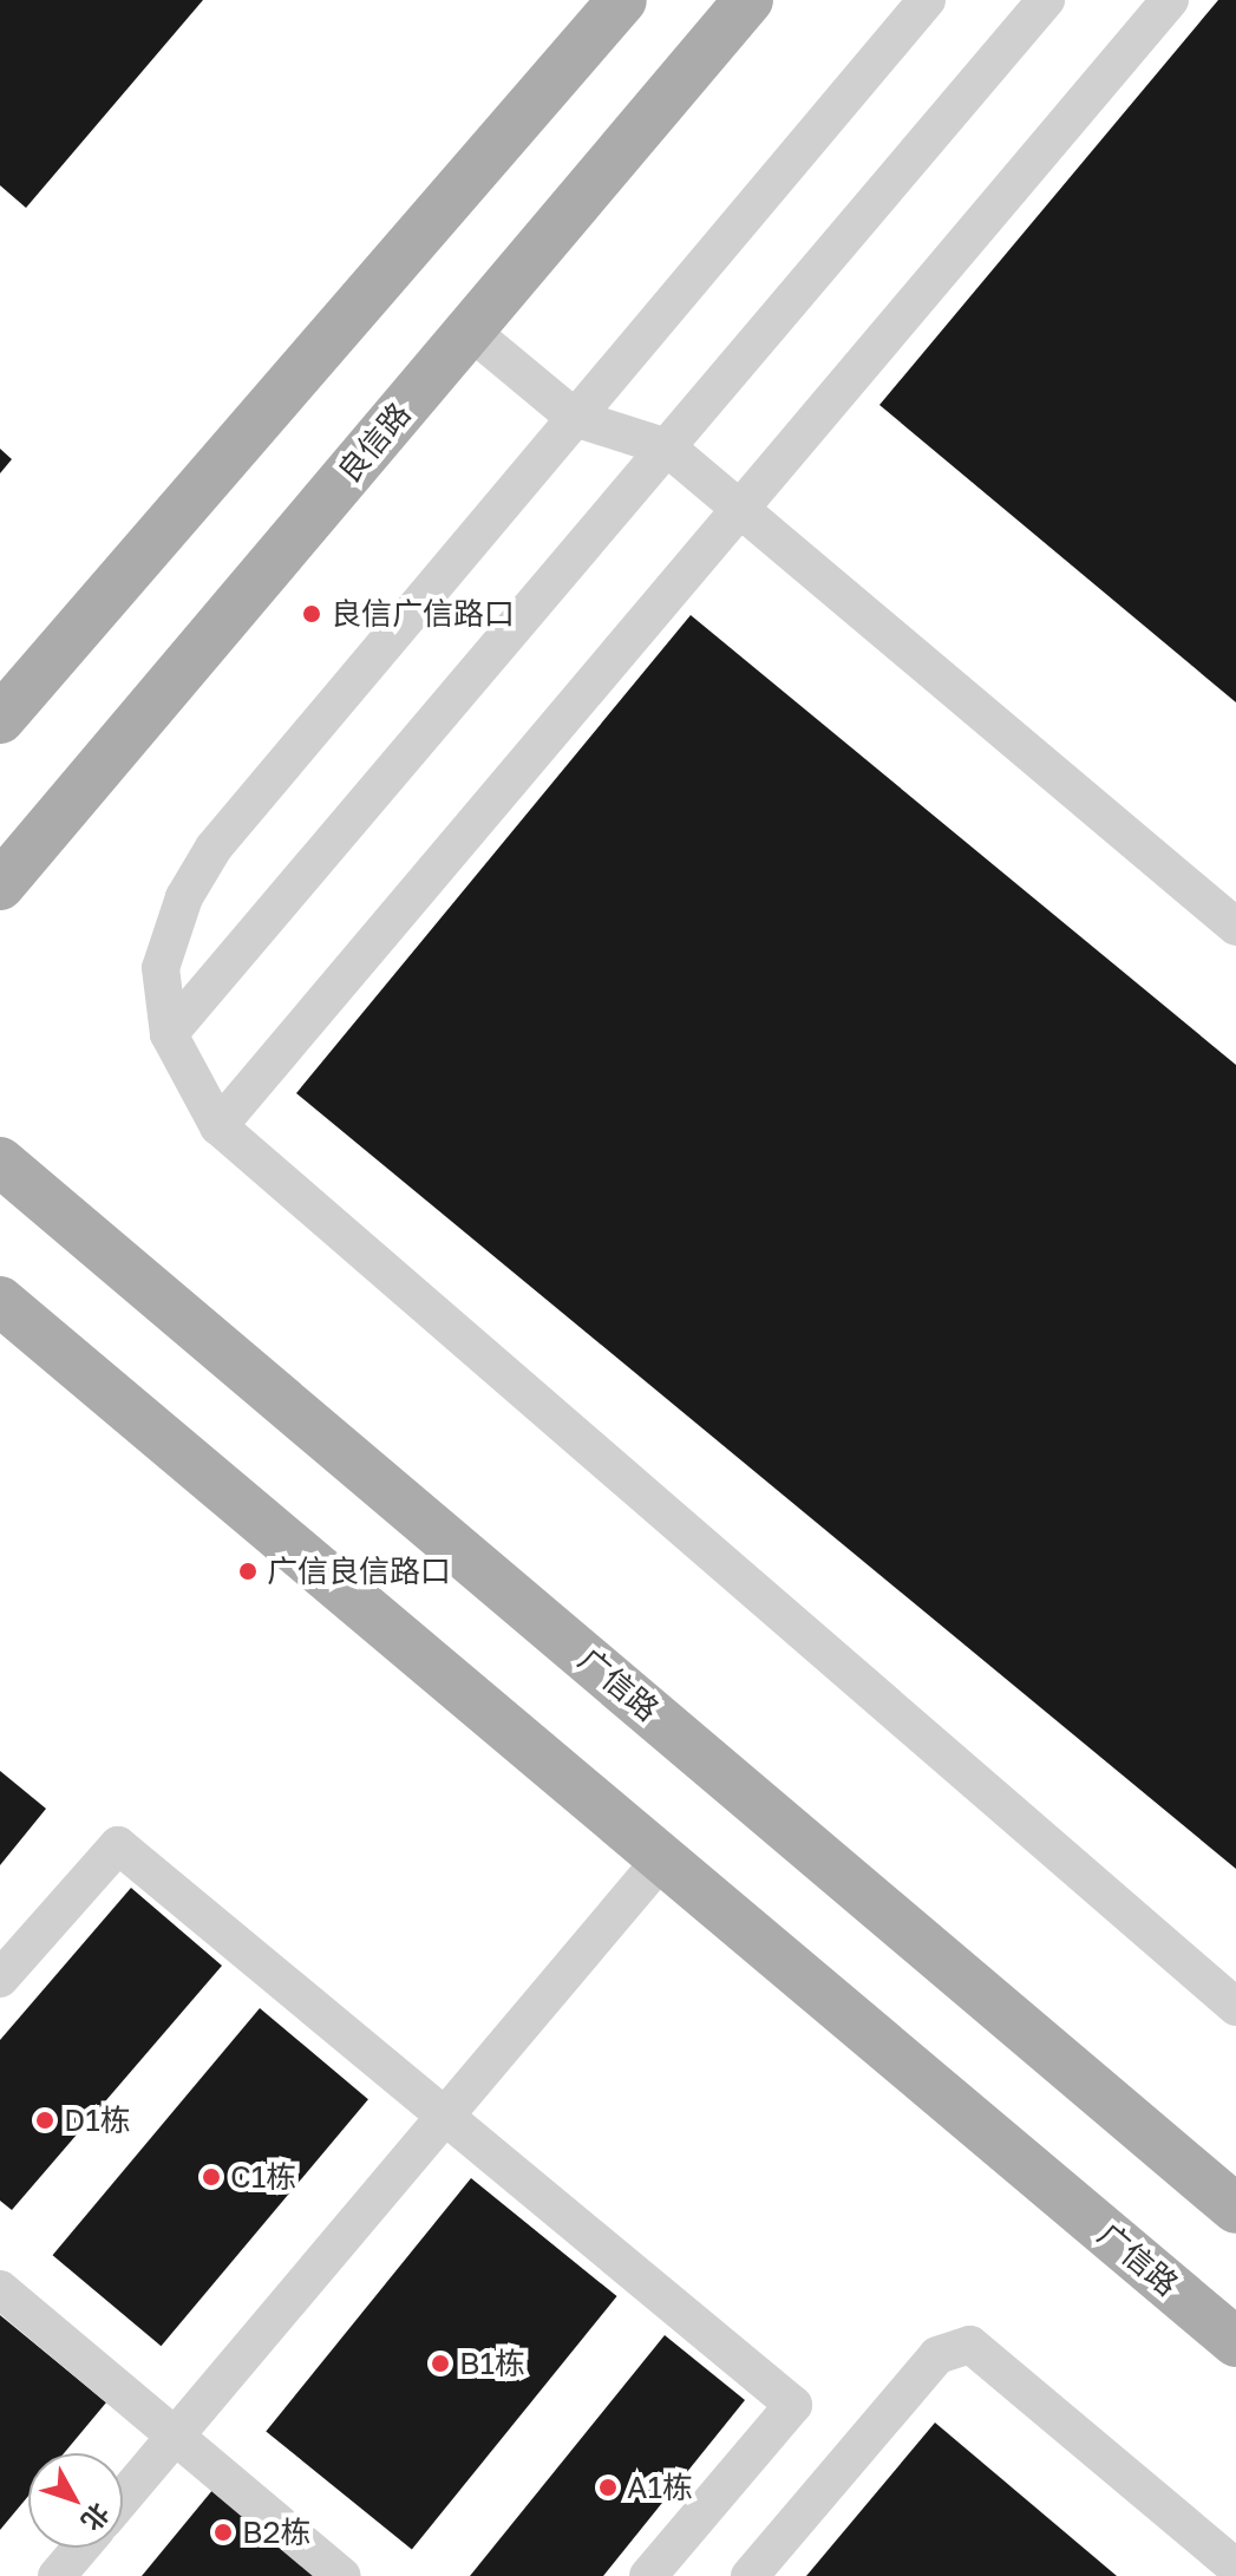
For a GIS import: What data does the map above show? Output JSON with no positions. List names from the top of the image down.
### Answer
{
  "streets": {
    "main road": ["良信路", "广信路"]
  },
  "places": [
    "良信广信路口",
    "广信良信路口",
    "D1栋",
    "C1栋",
    "B1栋",
    "A1栋",
    "B2栋"
  ],
  "north": "bottom right"
}
